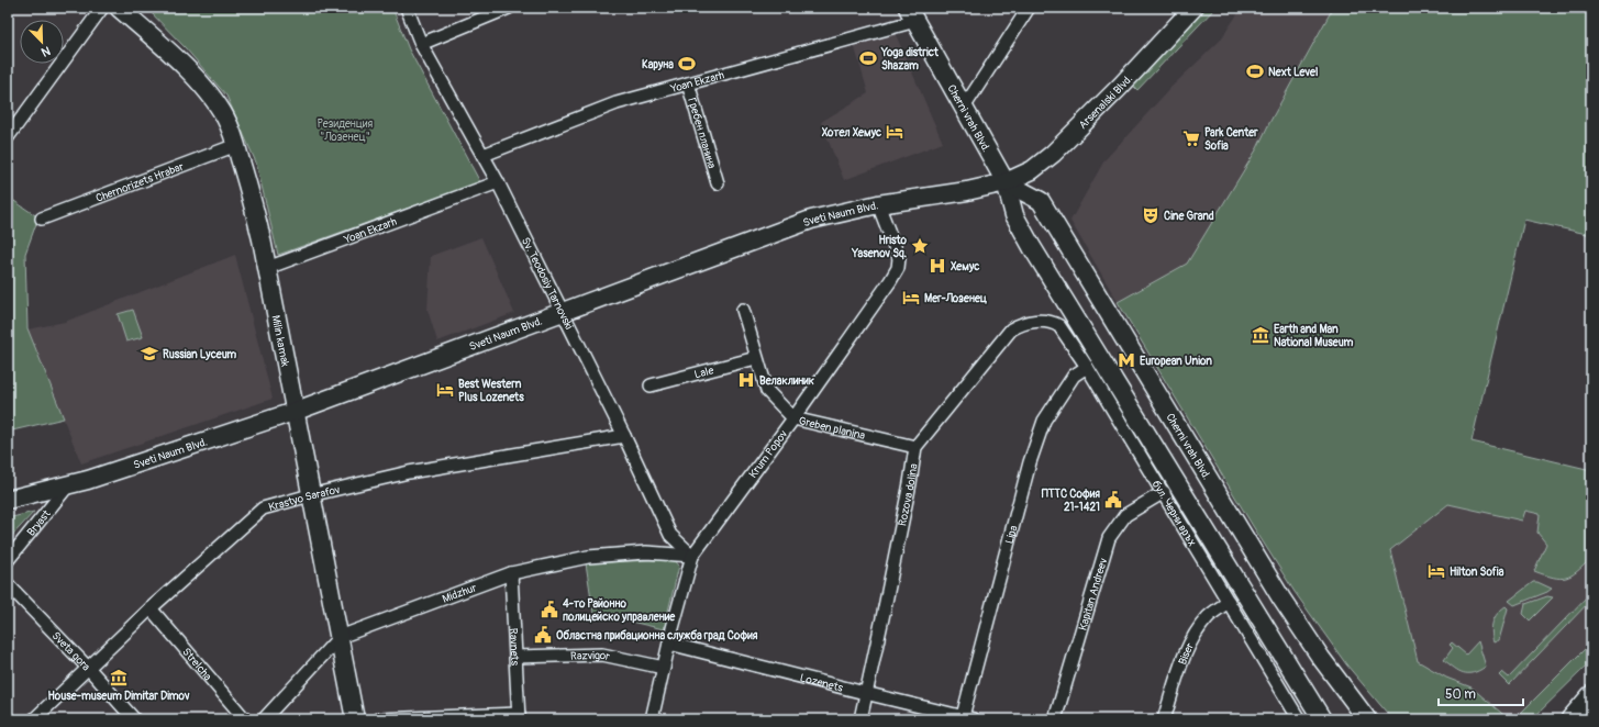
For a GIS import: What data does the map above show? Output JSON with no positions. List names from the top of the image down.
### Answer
{
  "streets": {
    "street": [
      "Yoan Ekzarh",
      "Arsenalski Blvd.",
      "Cherni vrah Blvd.",
      "Гребен планина",
      "Chernorizets Hrabar",
      "Sveti Naum Blvd.",
      "Sv. Teodosiy Tarnovski",
      "Milin kamak",
      "Lale",
      "Greben planina",
      "Krum Popov",
      "Rozova dolina",
      "Krastyo Sarafov",
      "бул. Черни връх",
      "Bryast",
      "Lipa",
      "Midzhur",
      "Kapitan Andreev",
      "Ravnets",
      "Sveta gora",
      "Biser",
      "Razvigor",
      "Strelcha",
      "Lozenets"
    ]
  },
  "crossings": [
    ["Yoan Ekzarh", "Cherni vrah Blvd."],
    ["Yoan Ekzarh", "Гребен планина"],
    ["Yoan Ekzarh", "Sv. Teodosiy Tarnovski"],
    ["Yoan Ekzarh", "Milin kamak"],
    ["Arsenalski Blvd.", "Cherni vrah Blvd."],
    ["Arsenalski Blvd.", "Sveti Naum Blvd."],
    ["Cherni vrah Blvd.", "Sveti Naum Blvd."],
    ["Chernorizets Hrabar", "Milin kamak"],
    ["Sveti Naum Blvd.", "Sv. Teodosiy Tarnovski"],
    ["Sveti Naum Blvd.", "Milin kamak"],
    ["Sveti Naum Blvd.", "Krum Popov"],
    ["Sveti Naum Blvd.", "Bryast"],
    ["Sv. Teodosiy Tarnovski", "Krum Popov"],
    ["Sv. Teodosiy Tarnovski", "Krastyo Sarafov"],
    ["Sv. Teodosiy Tarnovski", "Midzhur"],
    ["Milin kamak", "Krastyo Sarafov"],
    ["Milin kamak", "Midzhur"],
    ["Lale", "Greben planina"],
    ["Greben planina", "Krum Popov"],
    ["Greben planina", "Rozova dolina"],
    ["Greben planina", "бул. Черни връх"],
    ["Krum Popov", "Midzhur"],
    ["Krum Popov", "Razvigor"],
    ["Krum Popov", "Lozenets"],
    ["Rozova dolina", "бул. Черни връх"],
    ["Rozova dolina", "Lozenets"],
    ["Krastyo Sarafov", "Sveta gora"],
    ["Krastyo Sarafov", "Strelcha"],
    ["бул. Черни връх", "Lipa"],
    ["бул. Черни връх", "Kapitan Andreev"],
    ["бул. Черни връх", "Biser"],
    ["Lipa", "Lozenets"],
    ["Midzhur", "Ravnets"],
    ["Ravnets", "Razvigor"]
  ],
  "parks": ["Резиденция \"Лозенец\""],
  "places": {
    "sports": ["Yoga district Shazam", "Каруна", "Next Level"],
    "hotel": [
      "Хотел Хемус",
      "Мег-Лозeнец",
      "Best Western Plus Lozenets",
      "Hilton Sofia"
    ],
    "supermarket": ["Park Center Sofia"],
    "theatre": ["Cine Grand"],
    "place": ["Hristo Yasenov Sq."],
    "hospital": ["Хемус", "Велаклиник"],
    "museum": ["Earth and Man National Museum", "House-museum Dimitar Dimov"],
    "school or university": ["Russian Lyceum"],
    "metro station": ["European Union"],
    "public building": ["ПТТС София 21-1421", "4-то Районно полицейско управление", "Областна прибационна служба град София"]
  },
  "scale_bar": "50 m",
  "north": "bottom right"
}
